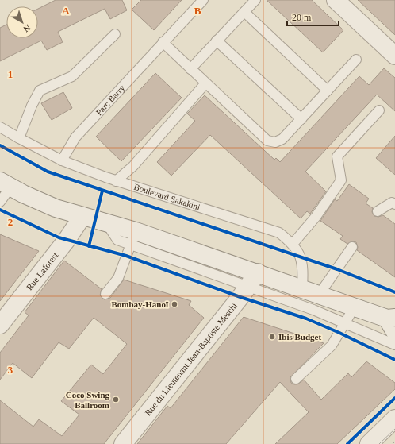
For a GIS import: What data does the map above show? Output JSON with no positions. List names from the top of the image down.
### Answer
{
  "streets": {
    "street": ["Rue Laforest", "Rue du Lieutenant Jean-Baptiste Meschi"],
    "lane": ["Parc Barry", "Boulevard Sakakini"]
  },
  "crossings": [
    ["Parc Barry", "Boulevard Sakakini"]
  ],
  "places": ["Bombay-Hanoï", "Ibis Budget", "Coco Swing Ballroom"],
  "scale_bar": "20 m",
  "north": "bottom right",
  "grid": {
    "columns": ["A", "B"],
    "rows": ["1", "2", "3"]
  }
}
